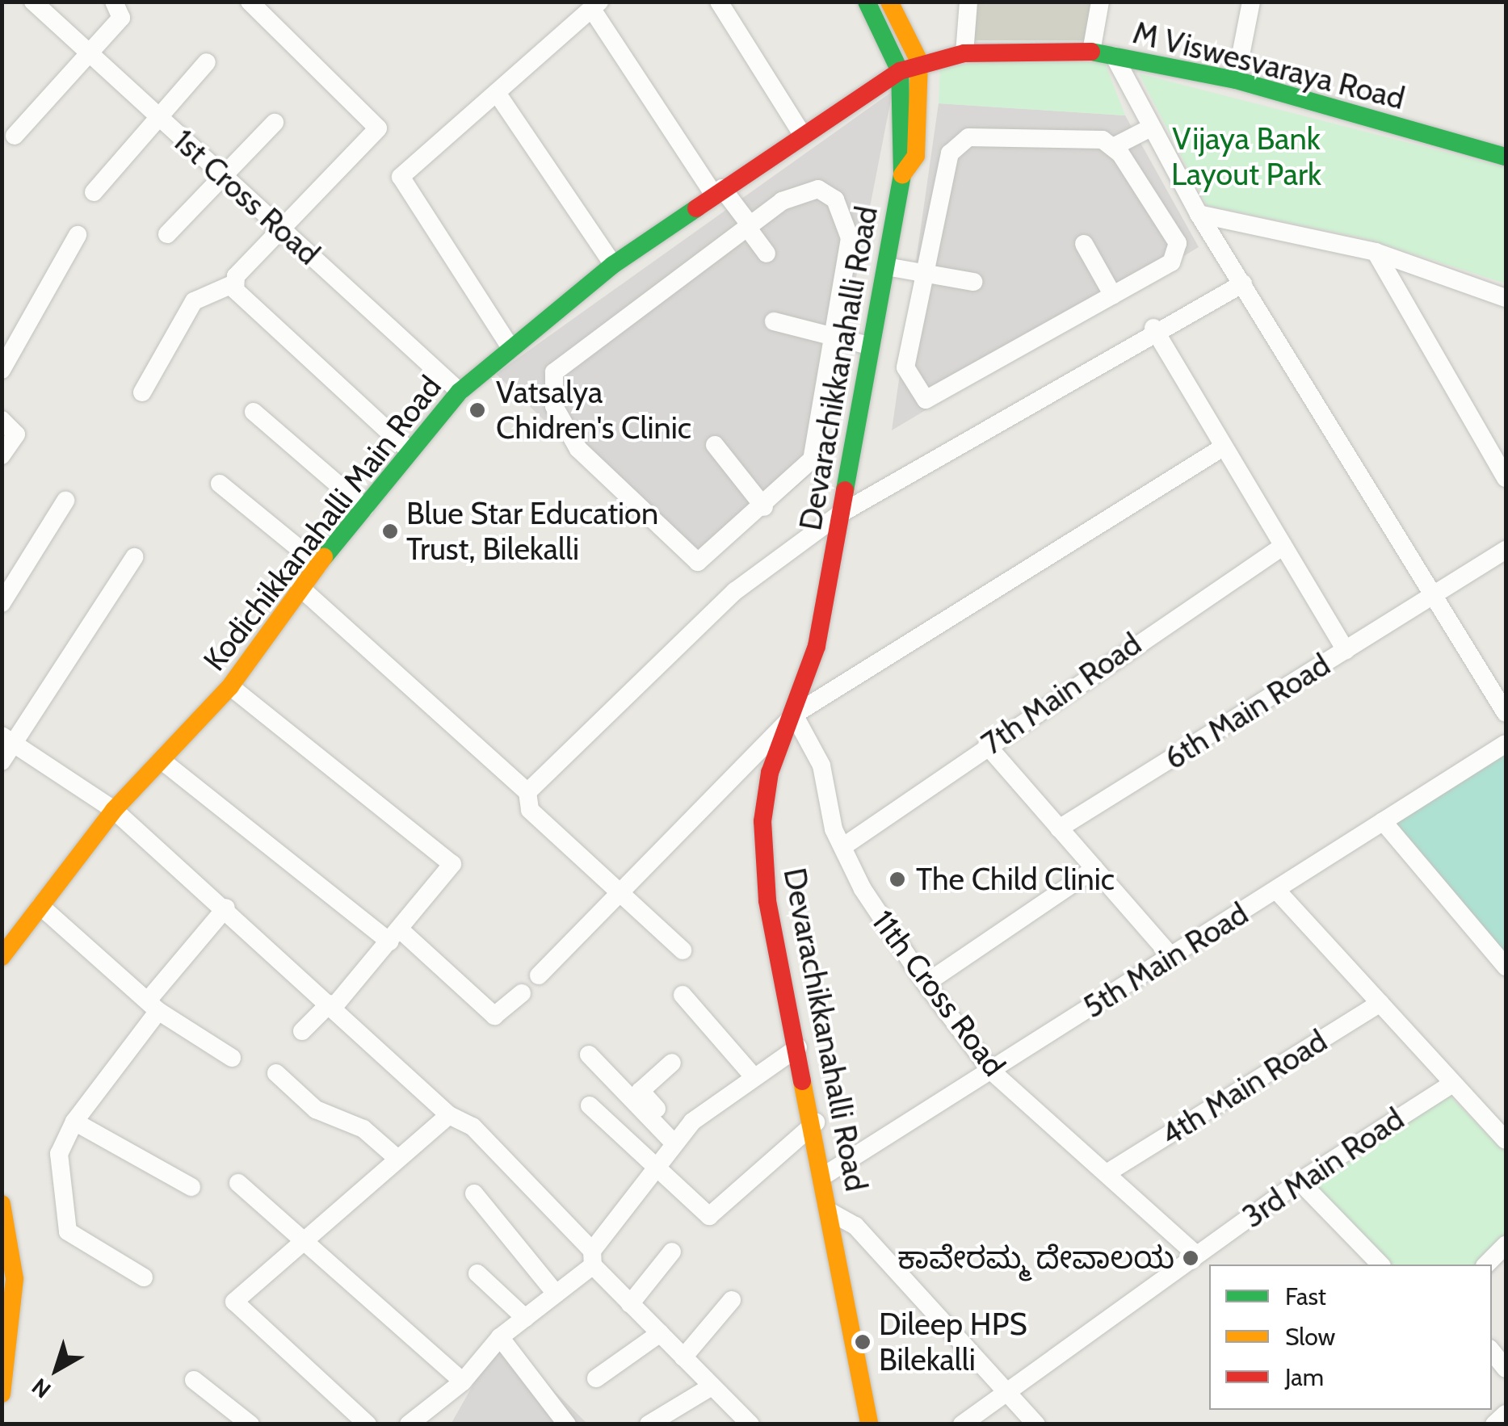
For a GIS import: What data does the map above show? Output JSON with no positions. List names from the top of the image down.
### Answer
{
  "streets": {
    "street": [
      "M Viswesvaraya Road",
      "1st Cross Road",
      "Devarachikkanahalli Road",
      "Kodichikkanahalli Main Road",
      "7th Main Road",
      "6th Main Road",
      "5th Main Road",
      "11th Cross Road",
      "4th Main Road",
      "3rd Main Road"
    ]
  },
  "crossings": [
    ["M Viswesvaraya Road", "Devarachikkanahalli Road"],
    ["1st Cross Road", "Kodichikkanahalli Main Road"],
    ["Devarachikkanahalli Road", "Kodichikkanahalli Main Road"],
    ["Devarachikkanahalli Road", "5th Main Road"],
    ["Devarachikkanahalli Road", "11th Cross Road"],
    ["7th Main Road", "11th Cross Road"],
    ["5th Main Road", "11th Cross Road"],
    ["11th Cross Road", "4th Main Road"],
    ["11th Cross Road", "3rd Main Road"]
  ],
  "parks": ["Vijaya Bank Layout Park"],
  "places": [
    "Vatsalya Chidren's Clinic",
    "Blue Star Education Trust, Bilekalli",
    "The Child Clinic",
    "ಕಾವೇರಮ್ಮ ದೇವಾಲಯ",
    "Dileep HPS Bilekalli"
  ],
  "legend": ["Fast", "Slow", "Jam"],
  "north": "bottom left"
}
